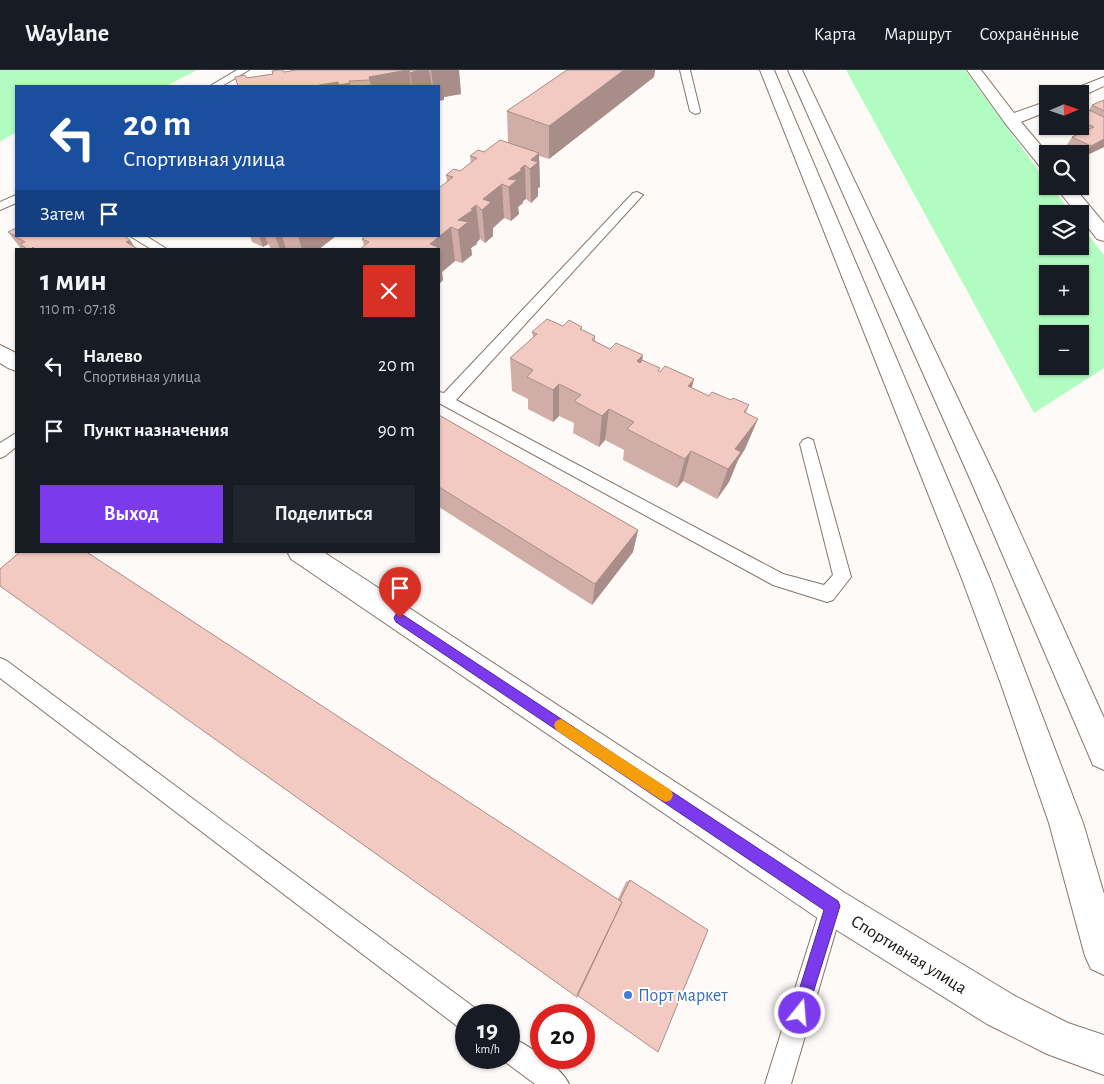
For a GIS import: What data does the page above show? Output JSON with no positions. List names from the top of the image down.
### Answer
{
  "streets": {
    "street": ["Спортивная улица"]
  },
  "places": ["Порт маркет"],
  "north": "right",
  "page": {
    "header": "Waylane",
    "nav": ["Карта", "Маршрут", "Сохранённые"],
    "map_buttons": ["+", "−"],
    "turn": ["20 m", "Спортивная улица"],
    "then": "Затем",
    "heading": ["1 мин", "110 m · 07:18"],
    "list": [
      {
        "name": "Налево",
        "note": "Спортивная улица",
        "value": "20 m"
      },
      {
        "name": "Пункт назначения",
        "value": "90 m"
      }
    ],
    "buttons": ["Выход", "Поделиться"],
    "speed": "19 km/h",
    "limit": "20"
  }
}
